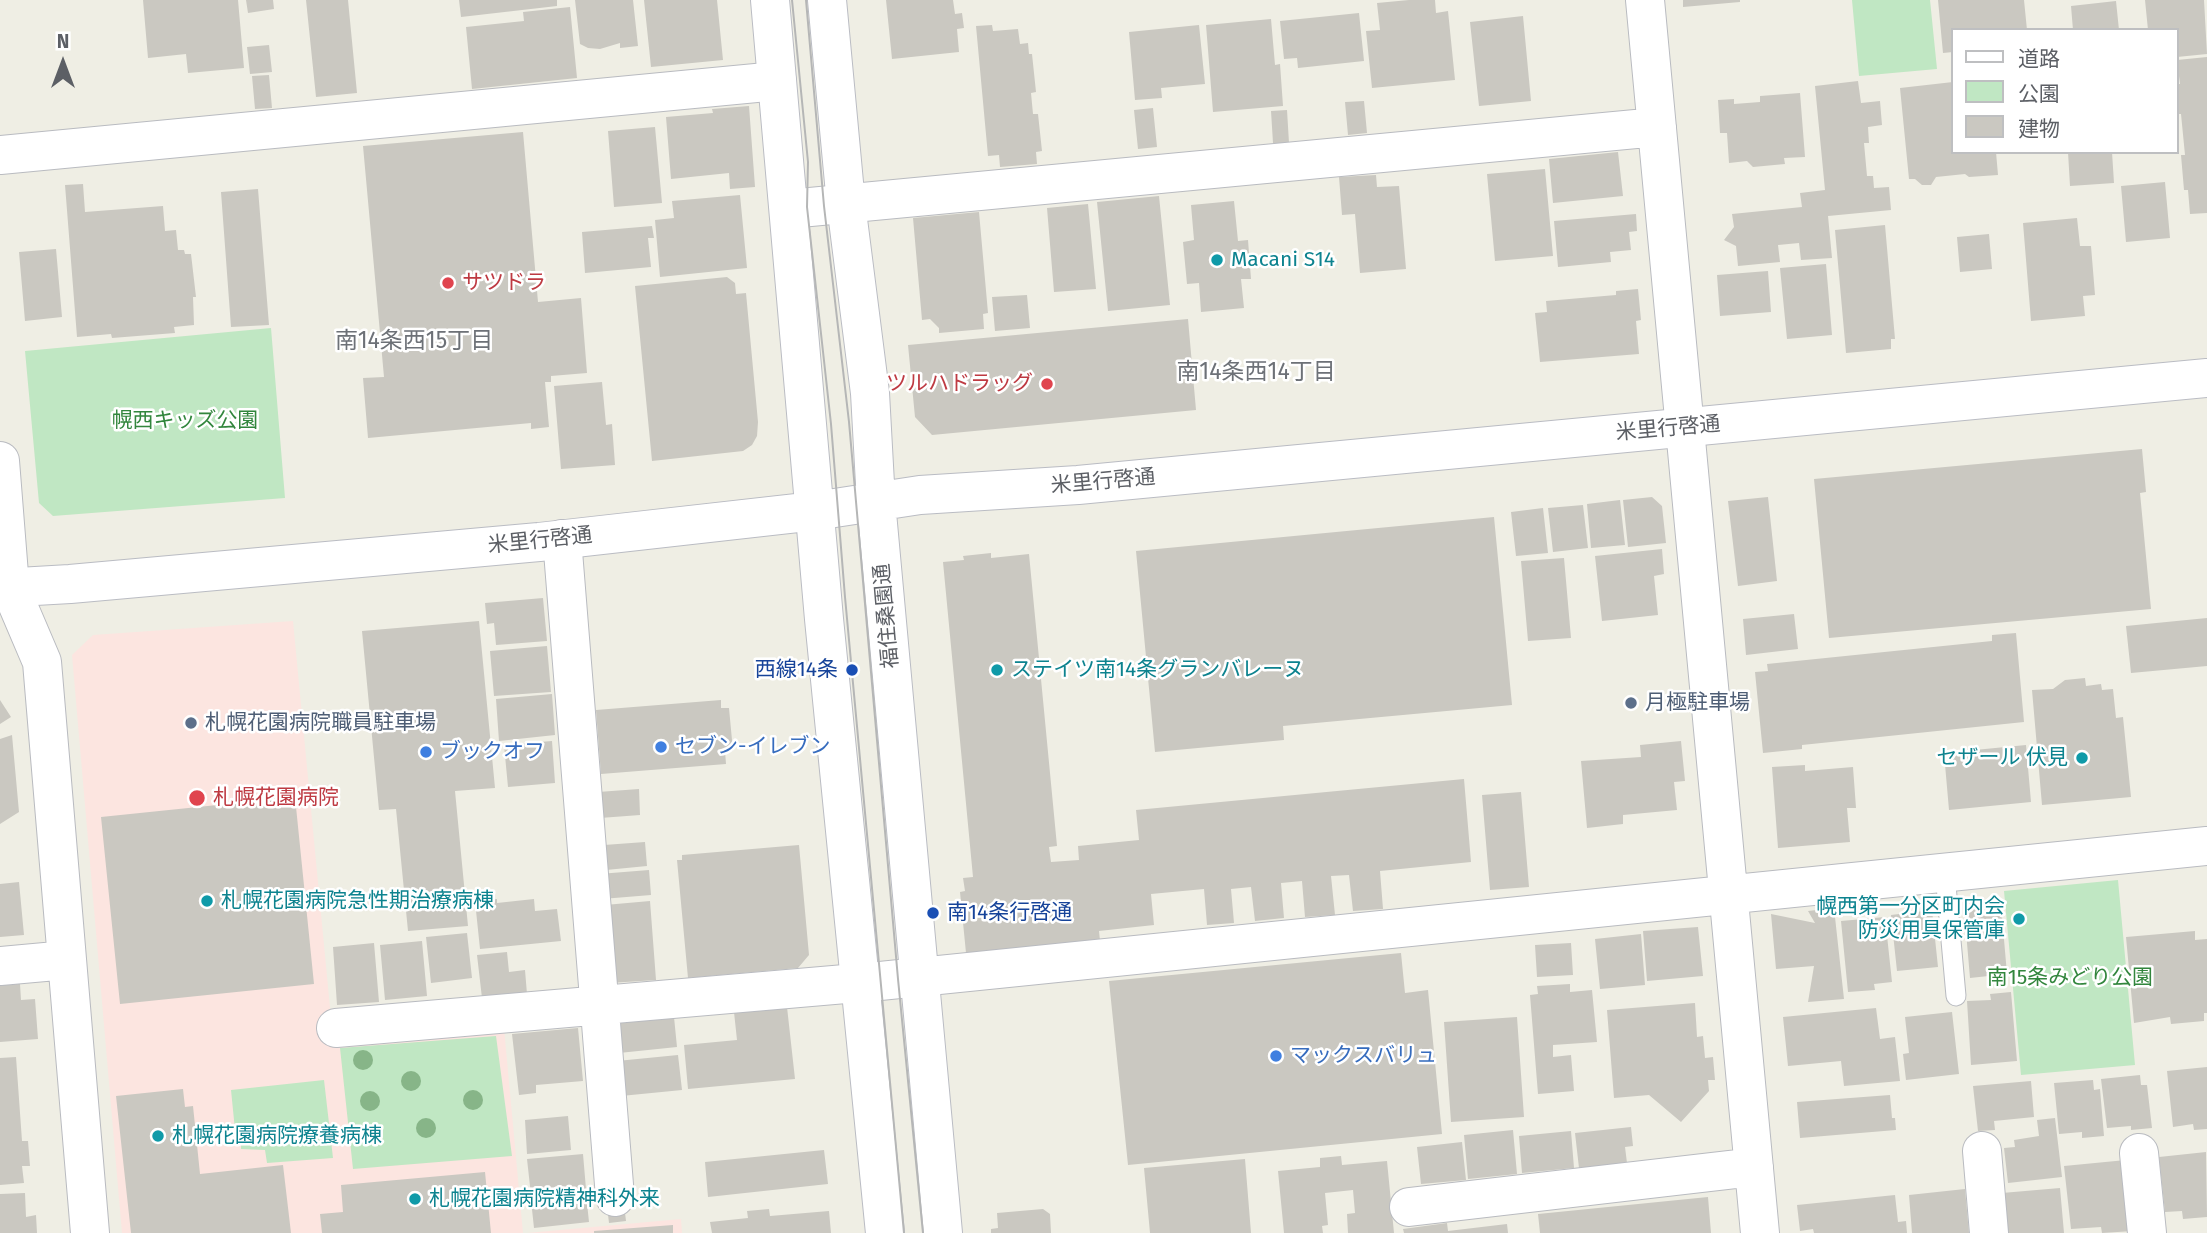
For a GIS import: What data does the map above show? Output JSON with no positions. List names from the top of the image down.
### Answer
{
  "streets": {
    "street": ["米里行啓通", "福住桑園通"]
  },
  "crossings": [
    ["米里行啓通", "福住桑園通"]
  ],
  "districts": ["南14条西15丁目", "南14条西14丁目"],
  "parks": ["幌西キッズ公園", "南15条みどり公園"],
  "places": [
    "Macani S14",
    "サツドラ",
    "ツルハドラッグ",
    "西線14条",
    "ステイツ南14条グランバレーヌ",
    "月極駐車場",
    "札幌花園病院職員駐車場",
    "セブン-イレブン",
    "ブックオフ",
    "セザール 伏見",
    "札幌花園病院",
    "札幌花園病院急性期治療病棟",
    "南14条行啓通",
    "幌西第一分区町内会 防災用具保管庫",
    "マックスバリュ",
    "札幌花園病院療養病棟",
    "札幌花園病院精神科外来"
  ],
  "legend": ["道路", "公園", "建物"],
  "north": "top"
}
